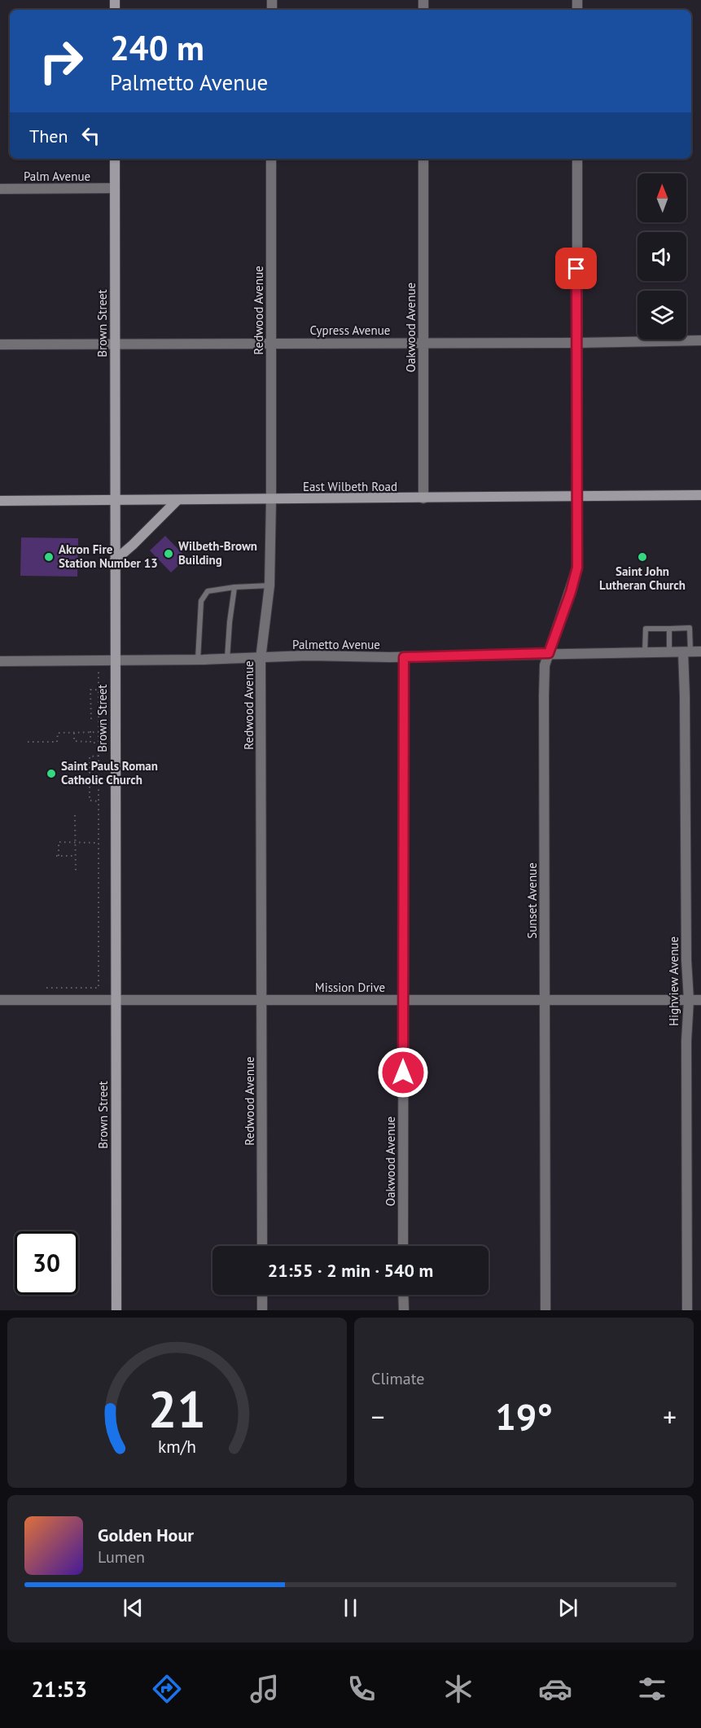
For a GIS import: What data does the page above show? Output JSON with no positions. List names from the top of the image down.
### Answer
{
  "streets": {
    "main road": ["Brown Street", "East Wilbeth Road"],
    "street": [
      "Palm Avenue",
      "Redwood Avenue",
      "Oakwood Avenue",
      "Cypress Avenue",
      "Palmetto Avenue",
      "Sunset Avenue",
      "Highview Avenue",
      "Mission Drive"
    ]
  },
  "crossings": [
    ["Palm Avenue", "Brown Street"],
    ["Redwood Avenue", "Cypress Avenue"],
    ["Redwood Avenue", "East Wilbeth Road"],
    ["Redwood Avenue", "Palmetto Avenue"],
    ["Redwood Avenue", "Mission Drive"],
    ["Brown Street", "Cypress Avenue"],
    ["Brown Street", "East Wilbeth Road"],
    ["Brown Street", "Palmetto Avenue"],
    ["Brown Street", "Mission Drive"],
    ["Oakwood Avenue", "Cypress Avenue"],
    ["Oakwood Avenue", "East Wilbeth Road"],
    ["Oakwood Avenue", "Palmetto Avenue"],
    ["Oakwood Avenue", "Mission Drive"],
    ["Cypress Avenue", "Sunset Avenue"],
    ["East Wilbeth Road", "Sunset Avenue"],
    ["Palmetto Avenue", "Sunset Avenue"],
    ["Palmetto Avenue", "Highview Avenue"],
    ["Sunset Avenue", "Mission Drive"],
    ["Highview Avenue", "Mission Drive"]
  ],
  "places": [
    "Wilbeth-Brown Building",
    "Akron Fire Station Number 13",
    "Saint John Lutheran Church",
    "Saint Pauls Roman Catholic Church"
  ],
  "north": "top",
  "page": {
    "turn": ["240 m", "Palmetto Avenue"],
    "then": "Then",
    "limit": "30",
    "trip": "21:55 · 2 min · 540 m",
    "tile": "Climate",
    "heat": ["−", "19°", "+"],
    "song": ["Golden Hour", "Lumen"],
    "tabs": "21:53",
    "gauge": ["21", "km/h"]
  }
}
